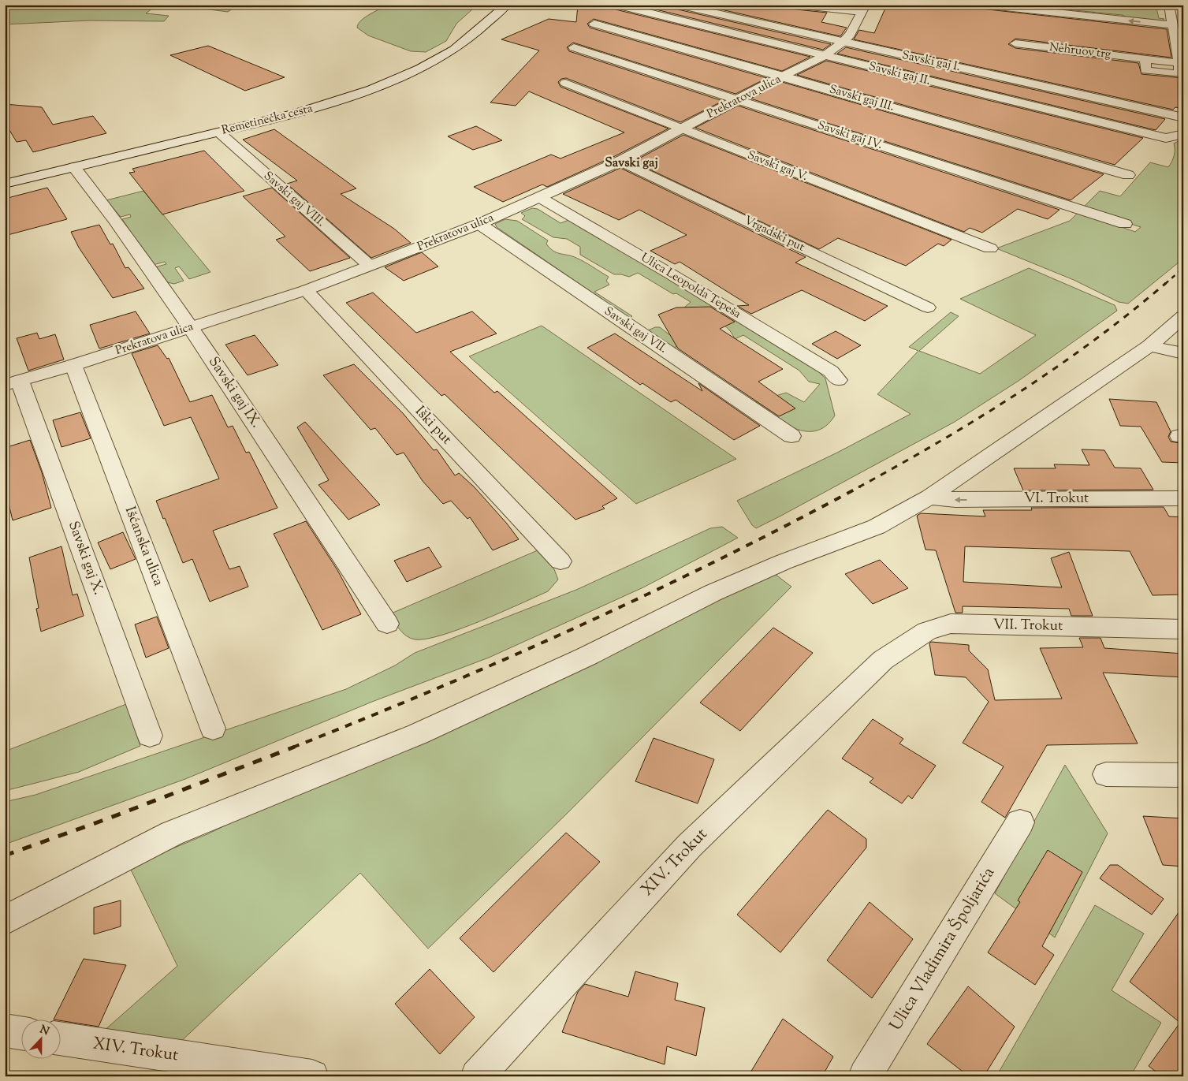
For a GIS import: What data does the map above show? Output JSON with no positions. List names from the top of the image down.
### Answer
{
  "streets": {
    "street": [
      "Nehruov trg",
      "Savski gaj I.",
      "Savski gaj II.",
      "Prekratova ulica",
      "Savski gaj III.",
      "Remetinečka cesta",
      "Savski gaj IV.",
      "Savski gaj V.",
      "Savski gaj VIII.",
      "Vrgadski put",
      "Ulica Leopolda Tepeša",
      "Savski gaj VII.",
      "Savski gaj IX.",
      "Iški put",
      "VI. Trokut",
      "Išćanska ulica",
      "Savski gaj X.",
      "VII. Trokut",
      "XIV. Trokut",
      "Ulica Vladimira Špoljarića"
    ]
  },
  "crossings": [
    ["Savski gaj I.", "Prekratova ulica"],
    ["Savski gaj II.", "Prekratova ulica"],
    ["Prekratova ulica", "Savski gaj III."],
    ["Prekratova ulica", "Savski gaj IV."],
    ["Prekratova ulica", "Savski gaj V."],
    ["Prekratova ulica", "Savski gaj VIII."],
    ["Prekratova ulica", "Vrgadski put"],
    ["Prekratova ulica", "Ulica Leopolda Tepeša"],
    ["Prekratova ulica", "Savski gaj VII."],
    ["Prekratova ulica", "Savski gaj IX."],
    ["Prekratova ulica", "Iški put"],
    ["Prekratova ulica", "Išćanska ulica"],
    ["Prekratova ulica", "Savski gaj X."],
    ["Remetinečka cesta", "Savski gaj VIII."],
    ["Remetinečka cesta", "Savski gaj IX."],
    ["VII. Trokut", "XIV. Trokut"]
  ],
  "one_way": ["VI. Trokut"],
  "districts": ["Savski gaj"],
  "north": "top"
}
